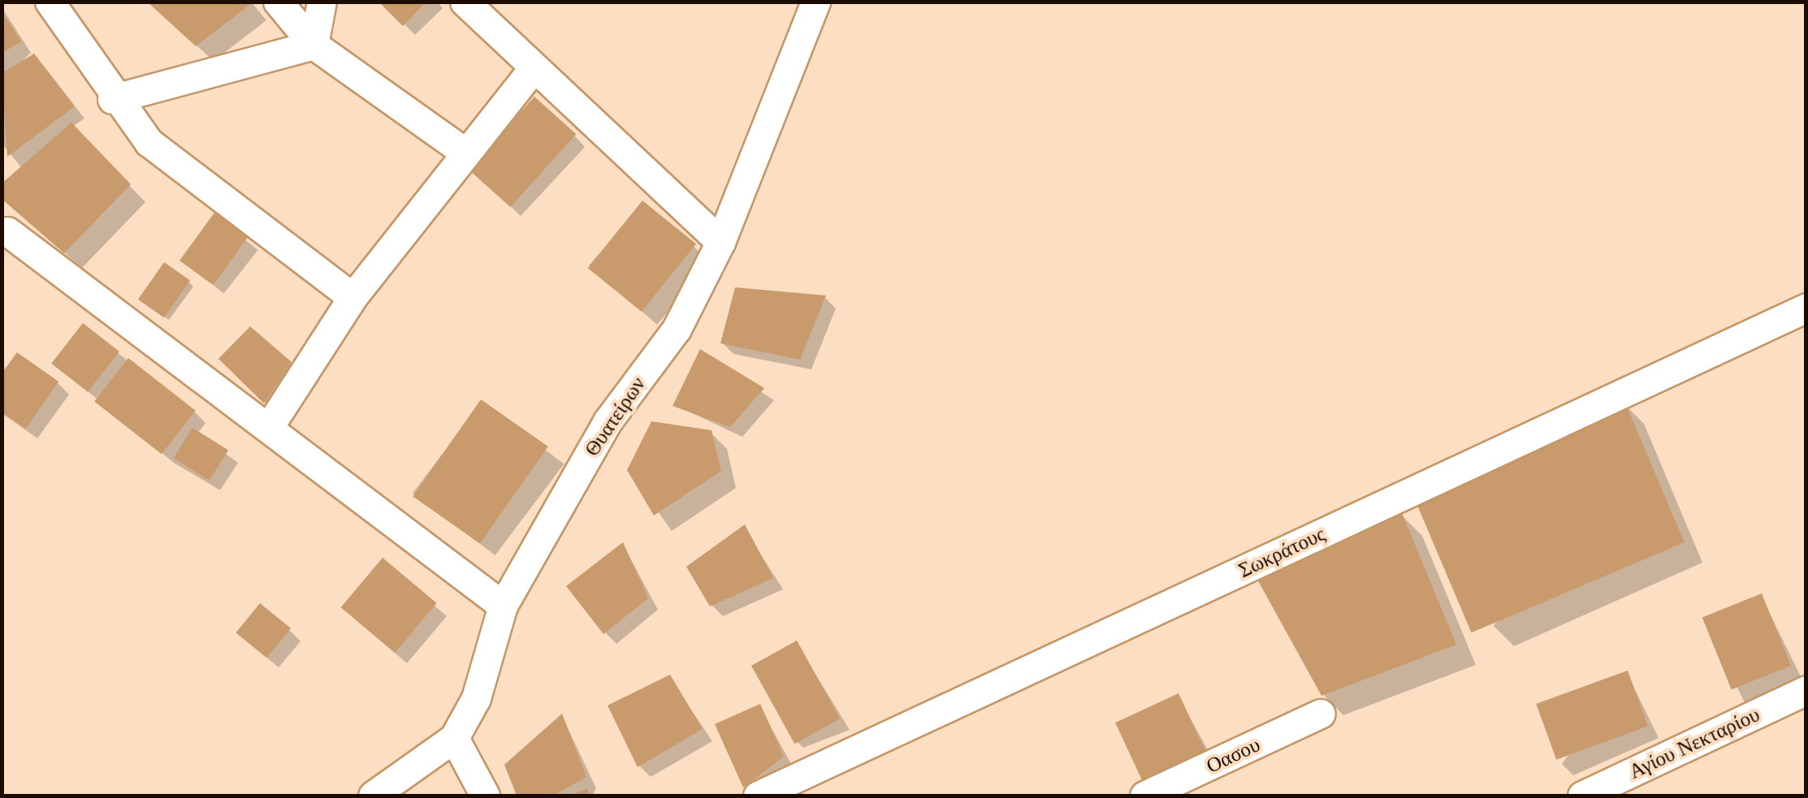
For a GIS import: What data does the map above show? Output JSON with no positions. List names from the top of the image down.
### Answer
{
  "streets": {
    "street": [
      "Θυατείρων",
      "Σωκράτους",
      "Αγίου Νεκταρίου",
      "Οασου"
    ]
  }
}
